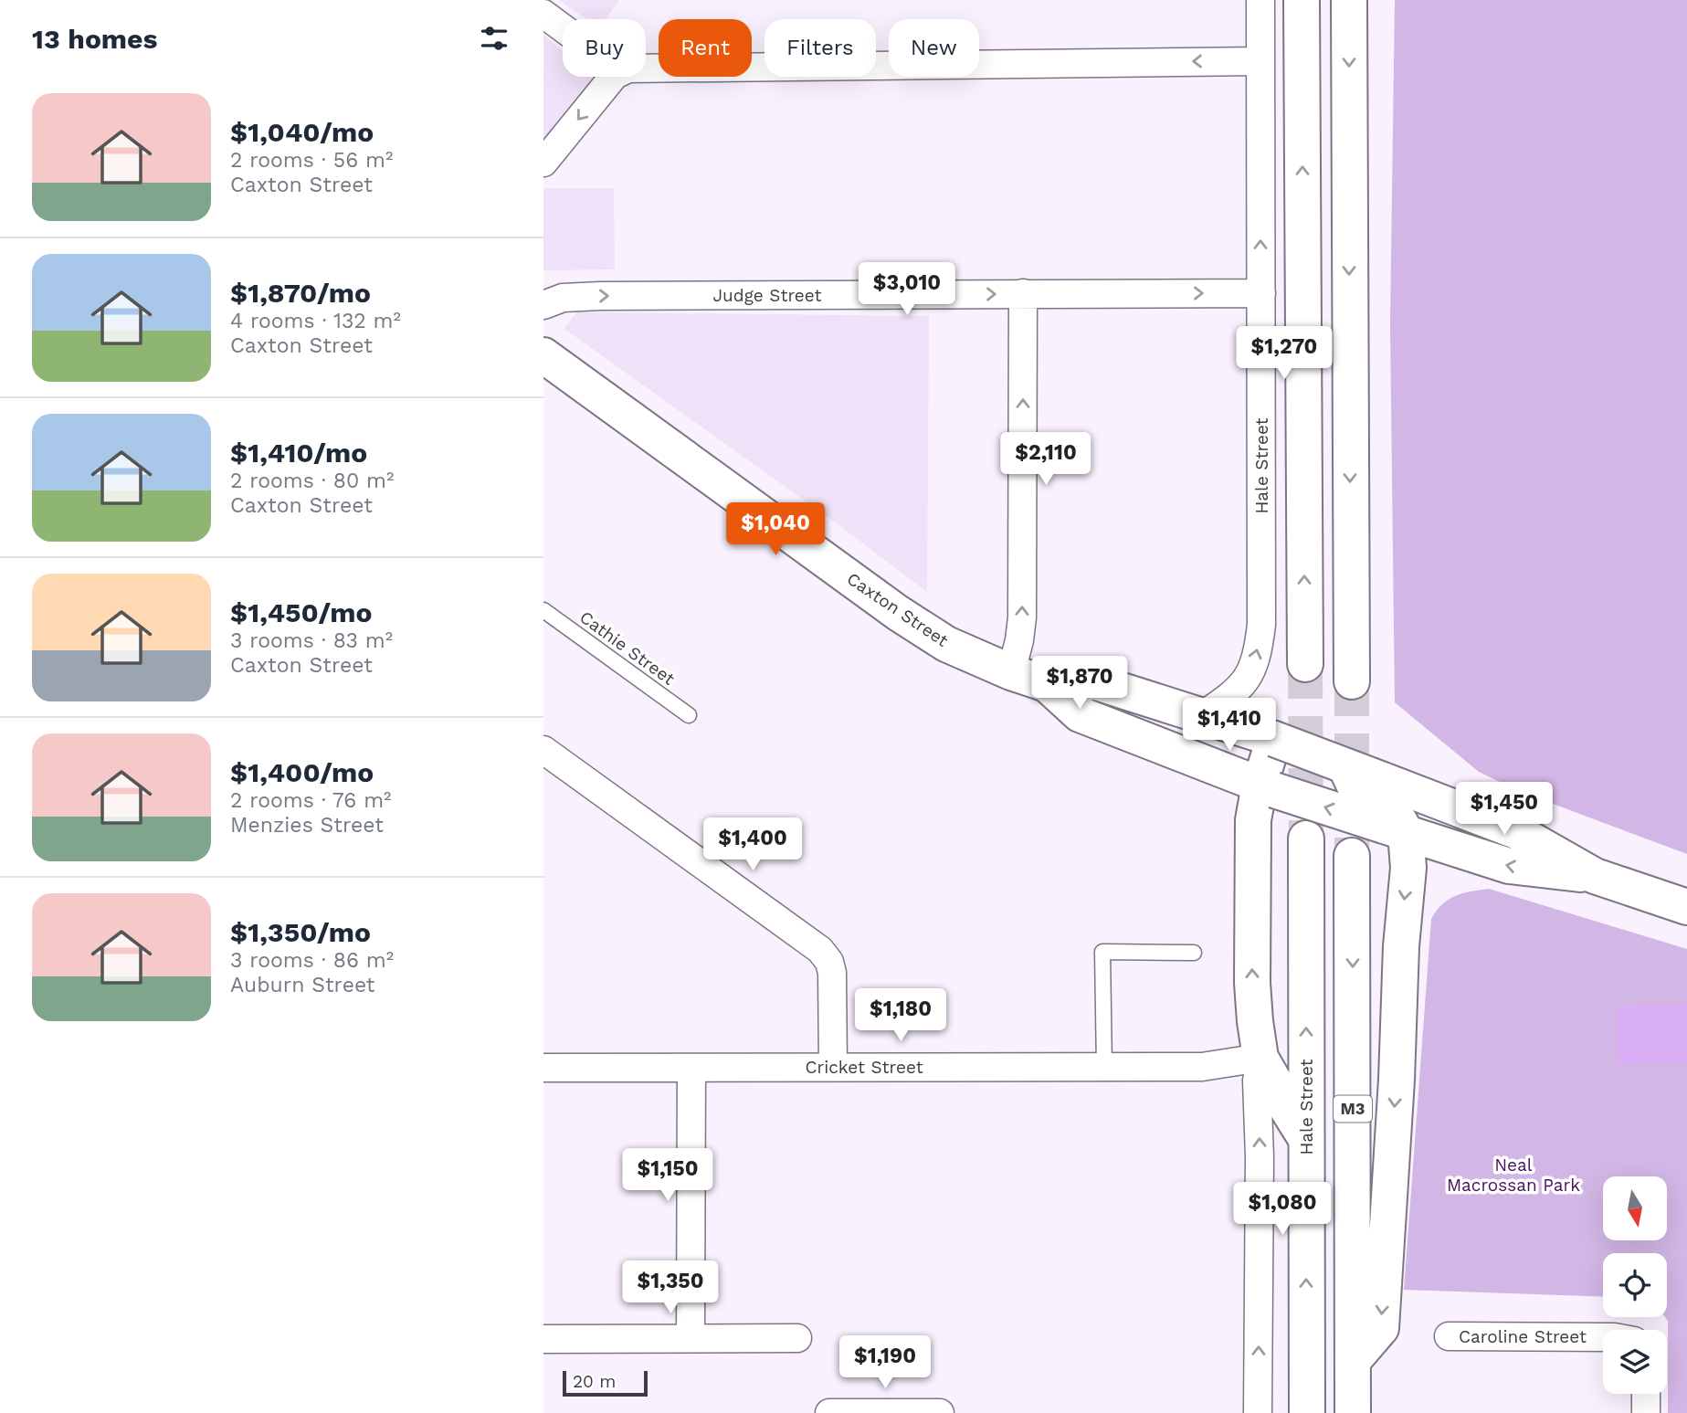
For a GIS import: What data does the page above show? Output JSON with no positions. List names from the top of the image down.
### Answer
{
  "streets": {
    "main road": ["Hale Street", "Caxton Street", "M3"],
    "street": ["Judge Street", "Cricket Street", "Caroline Street"],
    "lane": ["Cathie Street"]
  },
  "crossings": [
    ["Judge Street", "Hale Street"],
    ["Hale Street", "Caxton Street"]
  ],
  "parks": ["Neal Macrossan Park"],
  "scale_bar": "20 m",
  "north": "bottom",
  "page": {
    "heading": "13 homes",
    "chip": [
      "Buy",
      "Rent",
      "Filters",
      "New"
    ],
    "list": [
      {
        "name": "$1,040/mo",
        "note": "2 rooms · 56 m² · Caxton Street"
      },
      {
        "name": "$1,870/mo",
        "note": "4 rooms · 132 m² · Caxton Street"
      },
      {
        "name": "$1,410/mo",
        "note": "2 rooms · 80 m² · Caxton Street"
      },
      {
        "name": "$1,450/mo",
        "note": "3 rooms · 83 m² · Caxton Street"
      },
      {
        "name": "$1,400/mo",
        "note": "2 rooms · 76 m² · Menzies Street"
      },
      {
        "name": "$1,350/mo",
        "note": "3 rooms · 86 m² · Auburn Street"
      }
    ],
    "price": [
      "$3,010",
      "$1,270",
      "$2,110",
      "$1,040",
      "$1,870",
      "$1,410",
      "$1,450",
      "$1,400",
      "$1,180",
      "$1,150",
      "$1,080",
      "$1,350",
      "$1,190"
    ],
    "scale": "20 m"
  }
}
